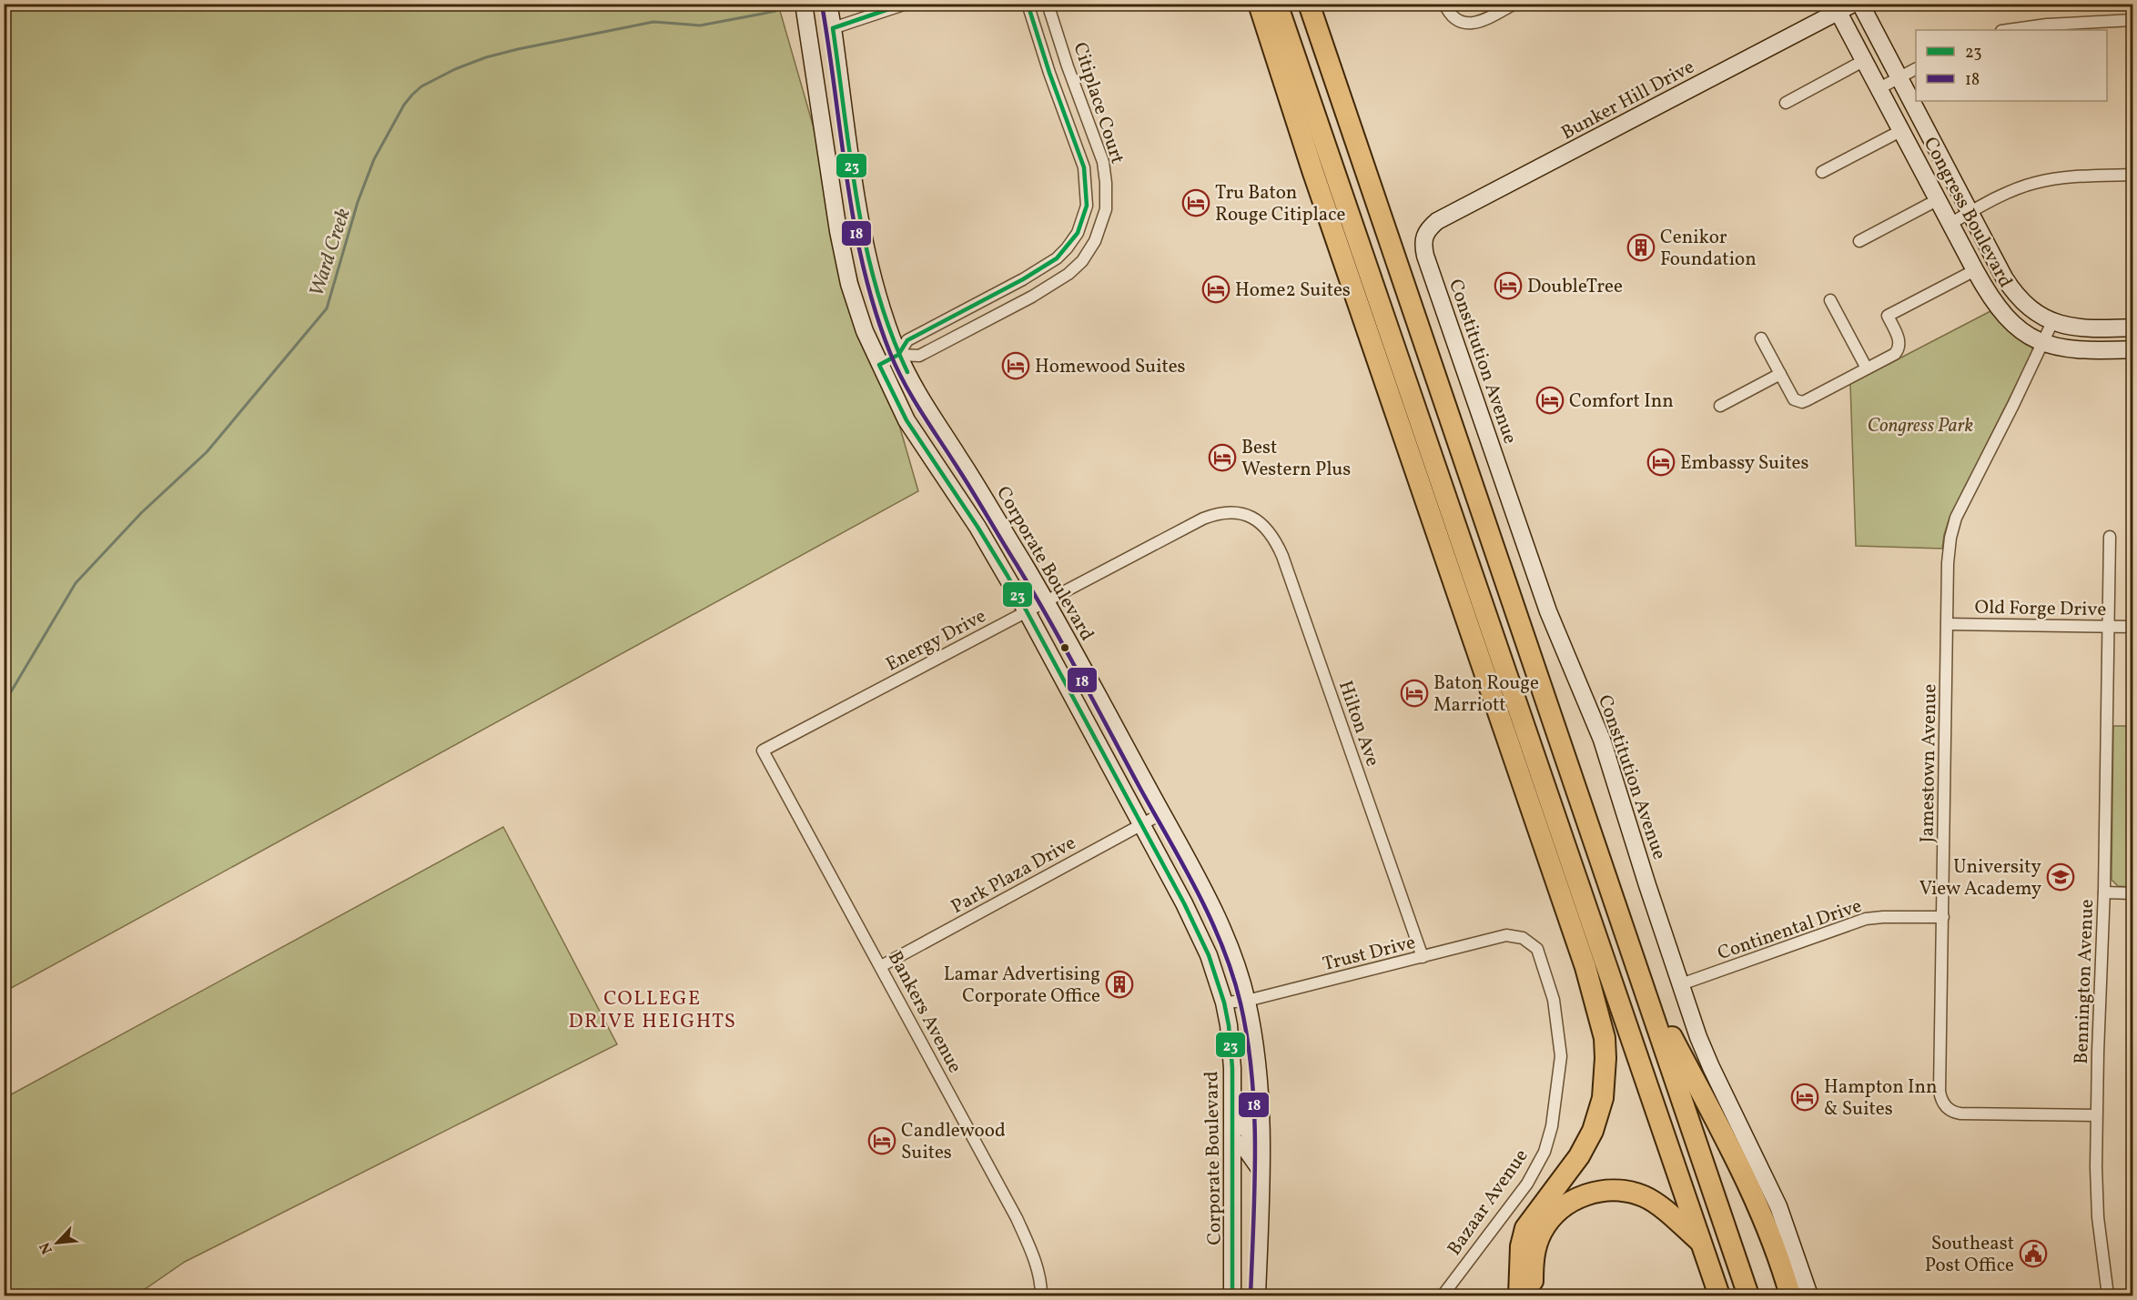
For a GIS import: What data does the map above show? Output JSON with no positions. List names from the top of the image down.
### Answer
{
  "streets": {
    "street": [
      "Bunker Hill Drive",
      "Citiplace Court",
      "Congress Boulevard",
      "Constitution Avenue",
      "Corporate Boulevard",
      "Old Forge Drive",
      "Energy Drive",
      "Hilton Ave",
      "Jamestown Avenue",
      "Park Plaza Drive",
      "Continental Drive",
      "Trust Drive",
      "Bennington Avenue",
      "Bankers Avenue",
      "Bazaar Avenue"
    ]
  },
  "crossings": [
    ["Bunker Hill Drive", "Congress Boulevard"],
    ["Bunker Hill Drive", "Constitution Avenue"],
    ["Citiplace Court", "Corporate Boulevard"],
    ["Congress Boulevard", "Jamestown Avenue"],
    ["Constitution Avenue", "Continental Drive"],
    ["Corporate Boulevard", "Energy Drive"],
    ["Corporate Boulevard", "Park Plaza Drive"],
    ["Corporate Boulevard", "Trust Drive"],
    ["Old Forge Drive", "Jamestown Avenue"],
    ["Old Forge Drive", "Bennington Avenue"],
    ["Energy Drive", "Hilton Ave"],
    ["Energy Drive", "Bankers Avenue"],
    ["Hilton Ave", "Trust Drive"],
    ["Jamestown Avenue", "Continental Drive"],
    ["Jamestown Avenue", "Bennington Avenue"],
    ["Park Plaza Drive", "Bankers Avenue"],
    ["Trust Drive", "Bazaar Avenue"]
  ],
  "districts": ["COLLEGE DRIVE HEIGHTS"],
  "water": ["Ward Creek"],
  "parks": ["Congress Park"],
  "places": {
    "hotel": [
      "Tru Baton Rouge Citiplace",
      "DoubleTree",
      "Home2 Suites",
      "Homewood Suites",
      "Comfort Inn",
      "Best Western Plus",
      "Embassy Suites",
      "Baton Rouge Marriott",
      "Hampton Inn & Suites",
      "Candlewood Suites"
    ],
    "building": ["Cenikor Foundation", "Lamar Advertising Corporate Office"],
    "school or university": ["University View Academy"],
    "public building": ["Southeast Post Office"]
  },
  "lines": ["transit line 23", "transit line 18"],
  "legend": ["23", "18"],
  "north": "bottom left"
}
